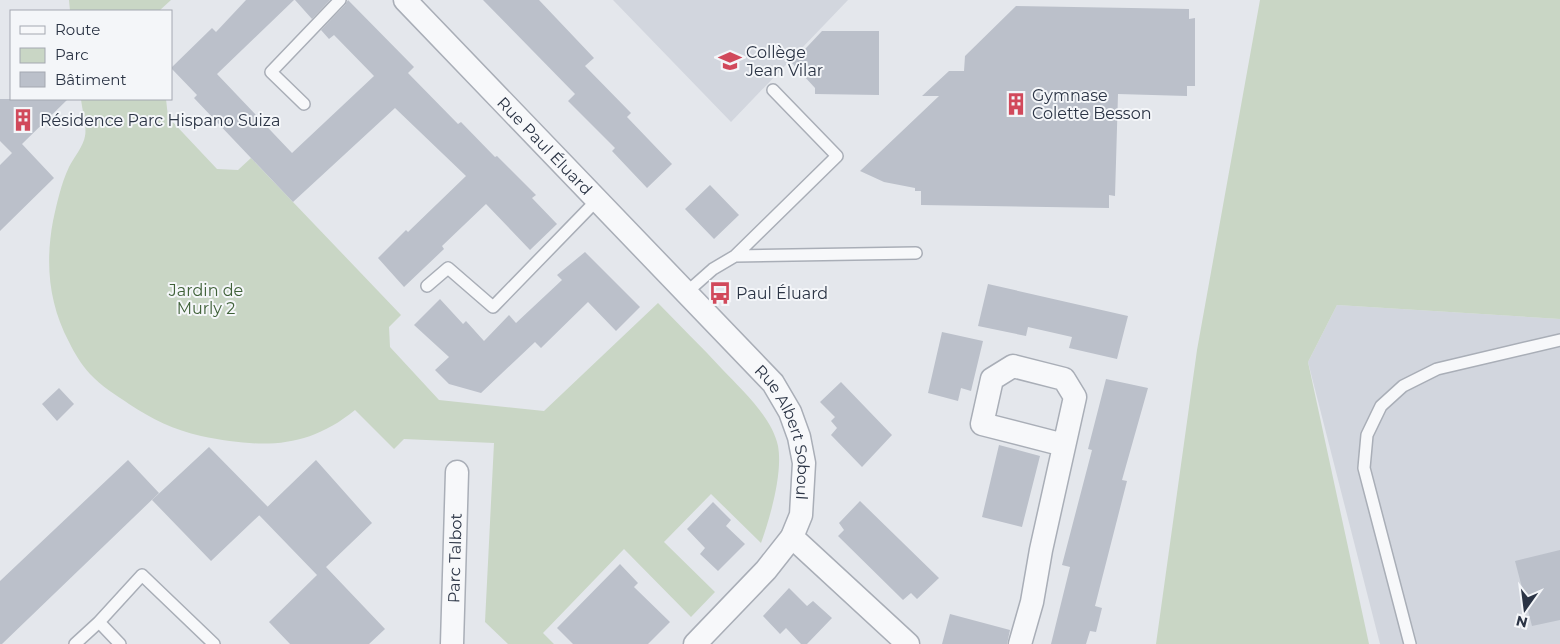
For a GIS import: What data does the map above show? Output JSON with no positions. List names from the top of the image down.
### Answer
{
  "streets": {
    "street": ["Rue Paul Éluard", "Rue Albert Soboul", "Parc Talbot"]
  },
  "crossings": [
    ["Rue Paul Éluard", "Rue Albert Soboul"]
  ],
  "parks": ["Jardin de Murly 2"],
  "places": {
    "school or university": ["Collège Jean Vilar"],
    "building": ["Gymnase Colette Besson", "Résidence Parc Hispano Suiza"],
    "bus stop": ["Paul Éluard"]
  },
  "legend": ["Route", "Parc", "Bâtiment"],
  "north": "bottom"
}
